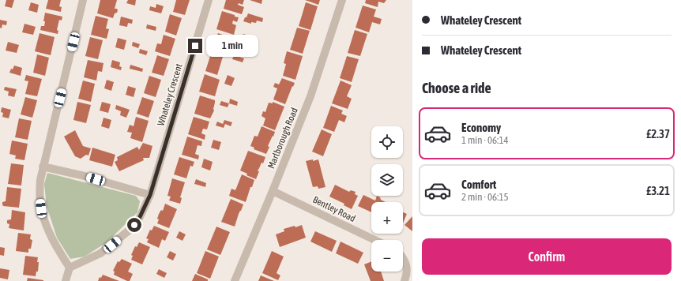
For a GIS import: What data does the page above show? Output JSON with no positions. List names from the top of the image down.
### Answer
{
  "streets": {
    "street": ["Whateley Crescent", "Marlborough Road", "Bentley Road"]
  },
  "crossings": [
    ["Marlborough Road", "Bentley Road"]
  ],
  "page": {
    "banner": ["Whateley Crescent", "Whateley Crescent"],
    "bubble": "1 min",
    "heading": "Choose a ride",
    "list": [
      {
        "name": "Economy",
        "note": "1 min · 06:14",
        "value": "£2.37"
      },
      {
        "name": "Comfort",
        "note": "2 min · 06:15",
        "value": "£3.21"
      }
    ],
    "map_buttons": ["+", "−"],
    "buttons": "Confirm"
  }
}
